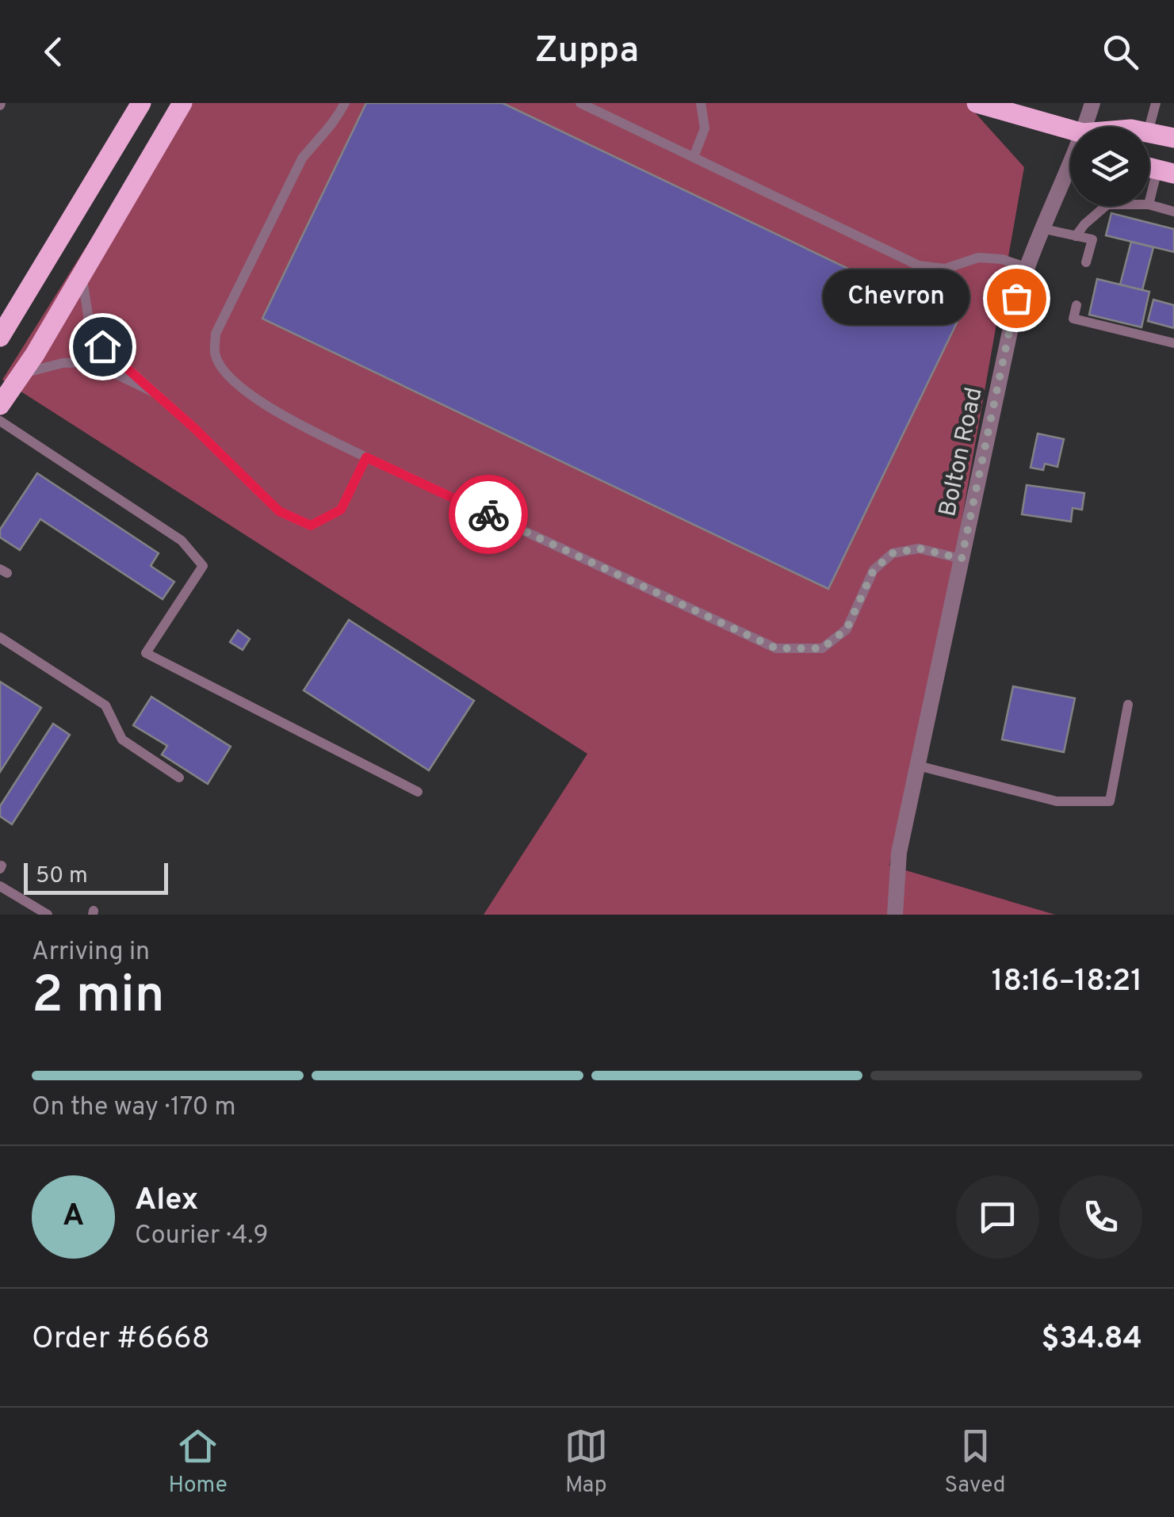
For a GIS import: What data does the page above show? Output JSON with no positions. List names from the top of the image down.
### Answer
{
  "streets": {
    "street": ["Bolton Road"]
  },
  "places": ["Chevron"],
  "scale_bar": "50 m",
  "page": {
    "header": "Zuppa",
    "bubble": "Chevron",
    "scale": "50 m",
    "heading": ["2 min", "Arriving in", "18:16–18:21"],
    "panel": [
      "Alex",
      "Courier · 4.9",
      "Order #6668",
      "$34.84"
    ],
    "bar": "On the way · 170 m",
    "round": "A",
    "tabs": ["Home", "Map", "Saved"]
  }
}
